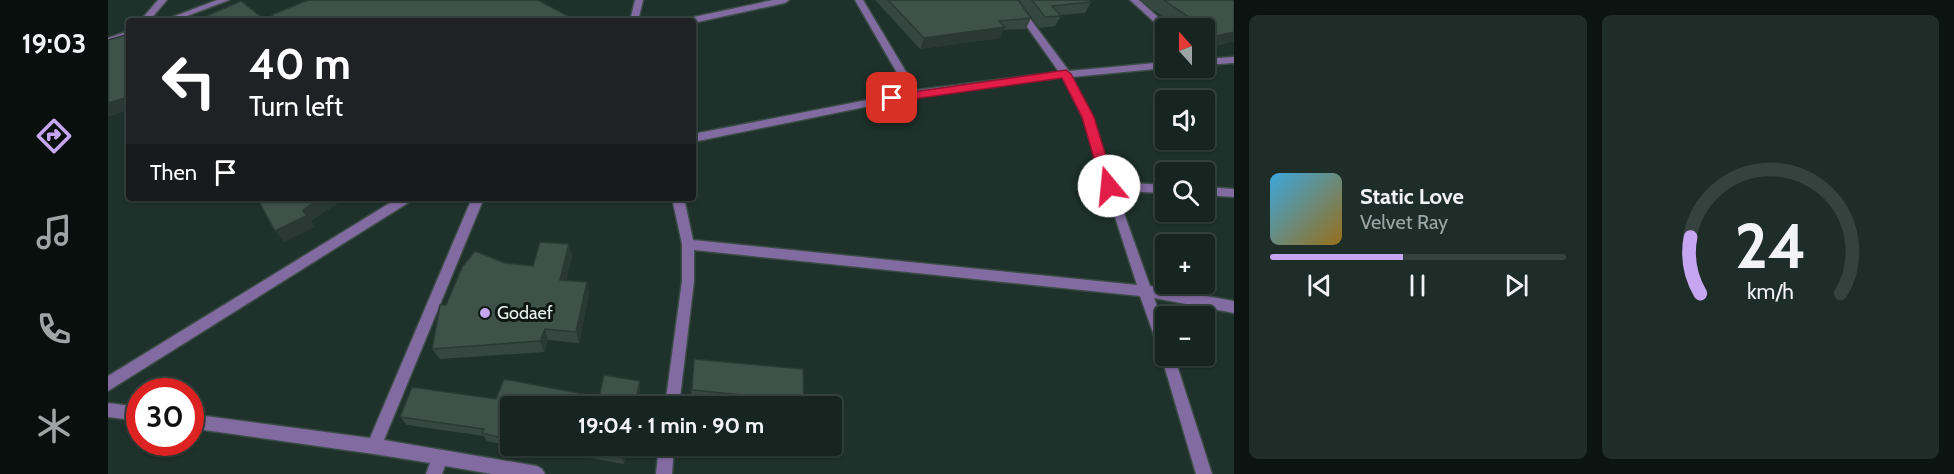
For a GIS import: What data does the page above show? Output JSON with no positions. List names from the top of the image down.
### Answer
{
  "places": ["Godaef"],
  "north": "top",
  "page": {
    "tabs": "19:03",
    "map_buttons": ["+", "−"],
    "turn": ["40 m", "Turn left"],
    "then": "Then",
    "song": ["Static Love", "Velvet Ray"],
    "limit": "30",
    "trip": "19:04 · 1 min · 90 m",
    "gauge": ["24", "km/h"]
  }
}
